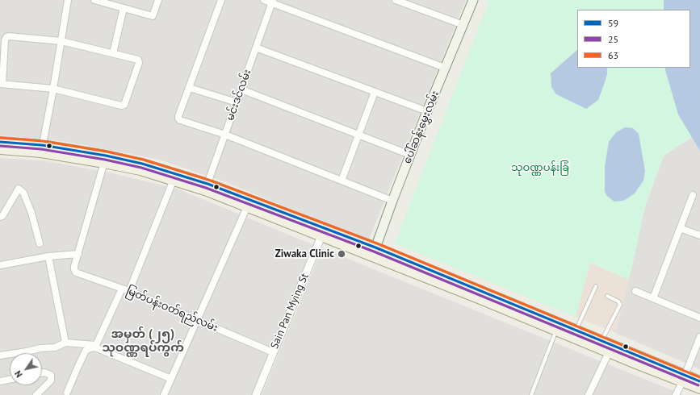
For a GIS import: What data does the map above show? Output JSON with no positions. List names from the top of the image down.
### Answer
{
  "streets": {
    "main road": ["ပေါ်ဆန်းမွှေးလမ်း"],
    "street": ["မင်းဒင်လမ်း", "မြတ်ပန်းဝတ်ရည်လမ်း", "Sain Pan Mying St"]
  },
  "crossings": [
    ["မြတ်ပန်းဝတ်ရည်လမ်း", "Sain Pan Mying St"]
  ],
  "districts": ["အမှတ် (၂၅) သုဝဏ္ဏရပ်ကွက်"],
  "parks": ["သုဝဏ္ဏပန်းခြံ"],
  "places": ["Ziwaka Clinic"],
  "lines": ["transit line 63", "transit line 59", "transit line 25"],
  "legend": ["59", "25", "63"],
  "north": "bottom left"
}
